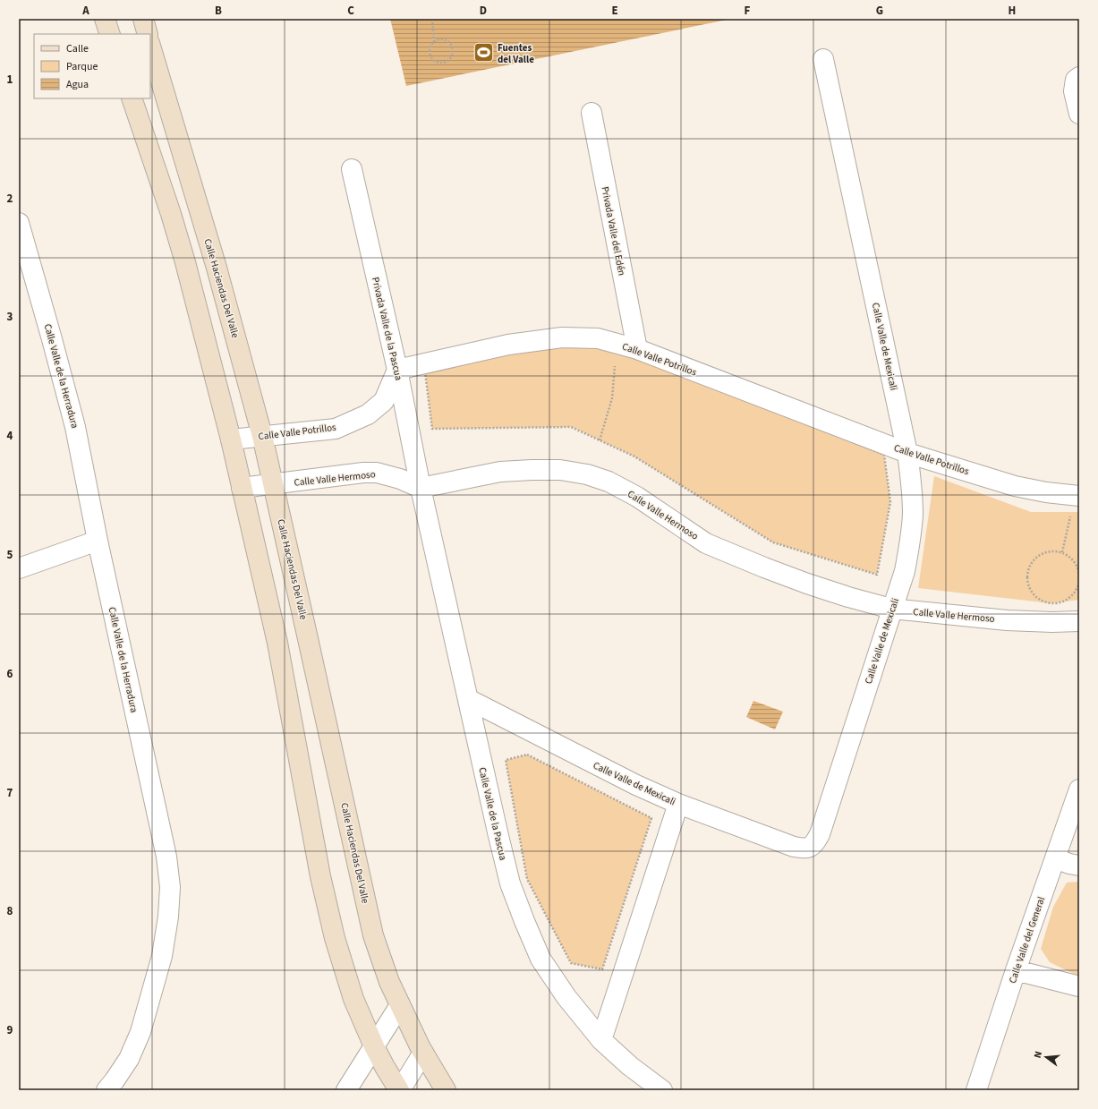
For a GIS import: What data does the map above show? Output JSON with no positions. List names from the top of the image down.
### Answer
{
  "streets": {
    "main road": ["Calle Haciendas Del Valle"],
    "street": [
      "Privada Valle del Edén",
      "Privada Valle de la Pascua",
      "Calle Valle de Mexicali",
      "Calle Valle Potrillos",
      "Calle Valle de la Herradura",
      "Calle Valle Hermoso",
      "Calle Valle de la Pascua",
      "Calle Valle del General"
    ]
  },
  "crossings": [
    ["Privada Valle del Edén", "Calle Valle Potrillos"],
    ["Calle Haciendas Del Valle", "Calle Valle Potrillos"],
    ["Calle Haciendas Del Valle", "Calle Valle Hermoso"],
    ["Privada Valle de la Pascua", "Calle Valle Potrillos"],
    ["Privada Valle de la Pascua", "Calle Valle Hermoso"],
    ["Privada Valle de la Pascua", "Calle Valle de la Pascua"],
    ["Calle Valle de Mexicali", "Calle Valle Potrillos"],
    ["Calle Valle de Mexicali", "Calle Valle Hermoso"],
    ["Calle Valle de Mexicali", "Calle Valle de la Pascua"],
    ["Calle Valle Hermoso", "Calle Valle de la Pascua"]
  ],
  "places": {
    "sports": ["Fuentes del Valle"]
  },
  "legend": ["Calle", "Parque", "Agua"],
  "north": "left",
  "grid": {
    "columns": [
      "A",
      "B",
      "C",
      "D",
      "E",
      "F",
      "G",
      "H"
    ],
    "rows": [
      "1",
      "2",
      "3",
      "4",
      "5",
      "6",
      "7",
      "8",
      "9"
    ]
  }
}
